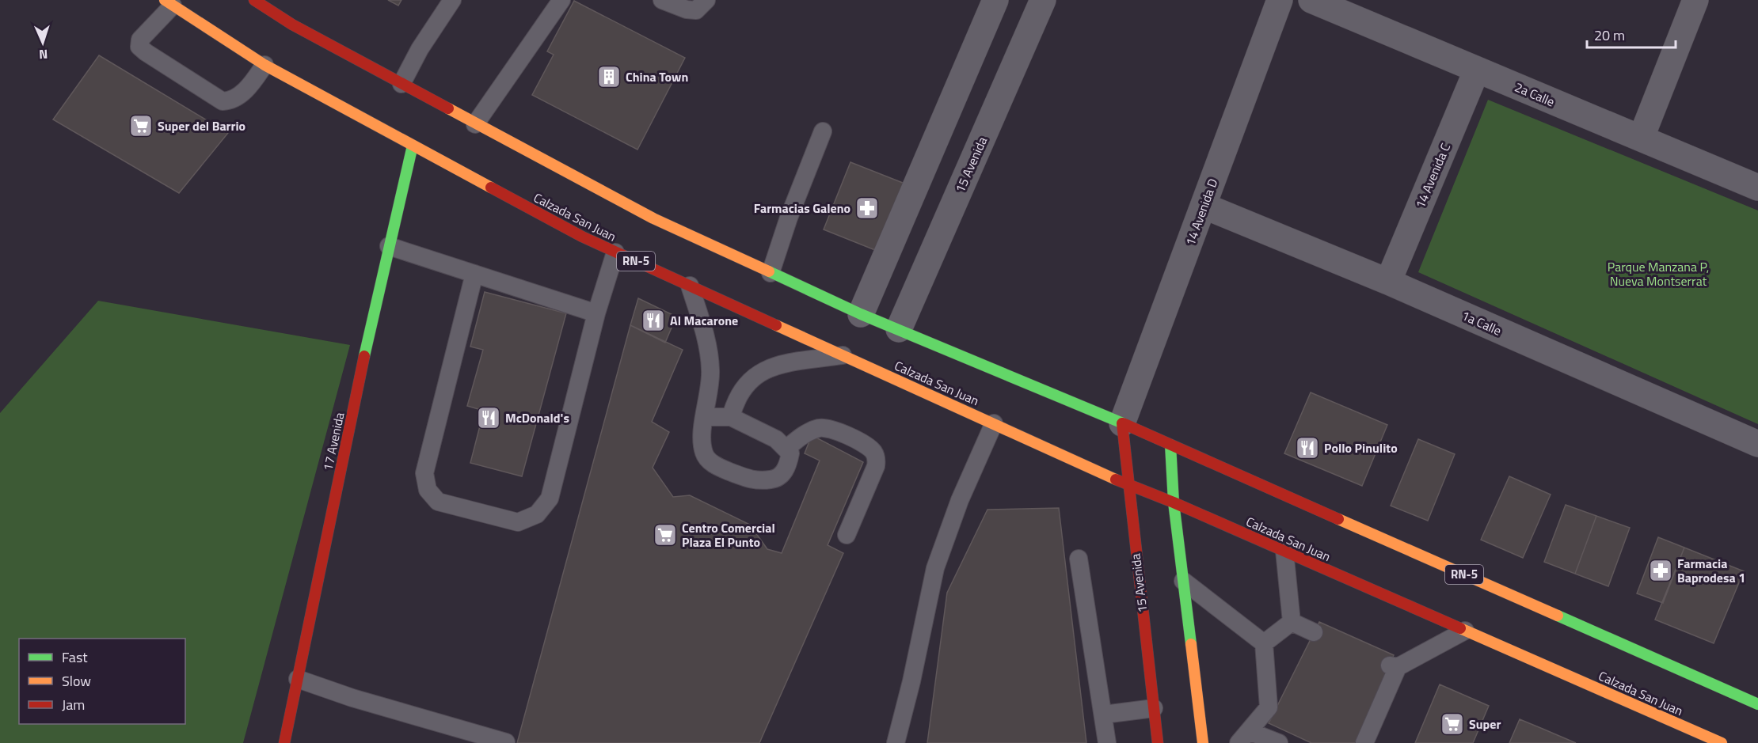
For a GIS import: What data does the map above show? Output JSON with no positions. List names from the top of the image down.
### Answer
{
  "streets": {
    "main road": [
      "15 Avenida",
      "Calzada San Juan",
      "RN-5",
      "17 Avenida"
    ],
    "street": [
      "2a Calle",
      "14 Avenida C",
      "14 Avenida D",
      "1a Calle"
    ]
  },
  "crossings": [
    ["2a Calle", "14 Avenida C"],
    ["15 Avenida", "14 Avenida D"],
    ["15 Avenida", "Calzada San Juan"],
    ["15 Avenida", "RN-5"],
    ["14 Avenida C", "1a Calle"],
    ["14 Avenida D", "RN-5"],
    ["14 Avenida D", "1a Calle"],
    ["Calzada San Juan", "17 Avenida"]
  ],
  "parks": ["Parque Manzana P, Nueva Montserrat"],
  "places": {
    "building": ["China Town"],
    "supermarket": ["Super del Barrio", "Centro Comercial Plaza El Punto", "Super"],
    "pharmacy": ["Farmacias Galeno", "Farmacia Baprodesa 1"],
    "restaurant": ["Al Macarone", "McDonald's", "Pollo Pinulito"]
  },
  "legend": ["Fast", "Slow", "Jam"],
  "scale_bar": "20 m",
  "north": "bottom"
}
